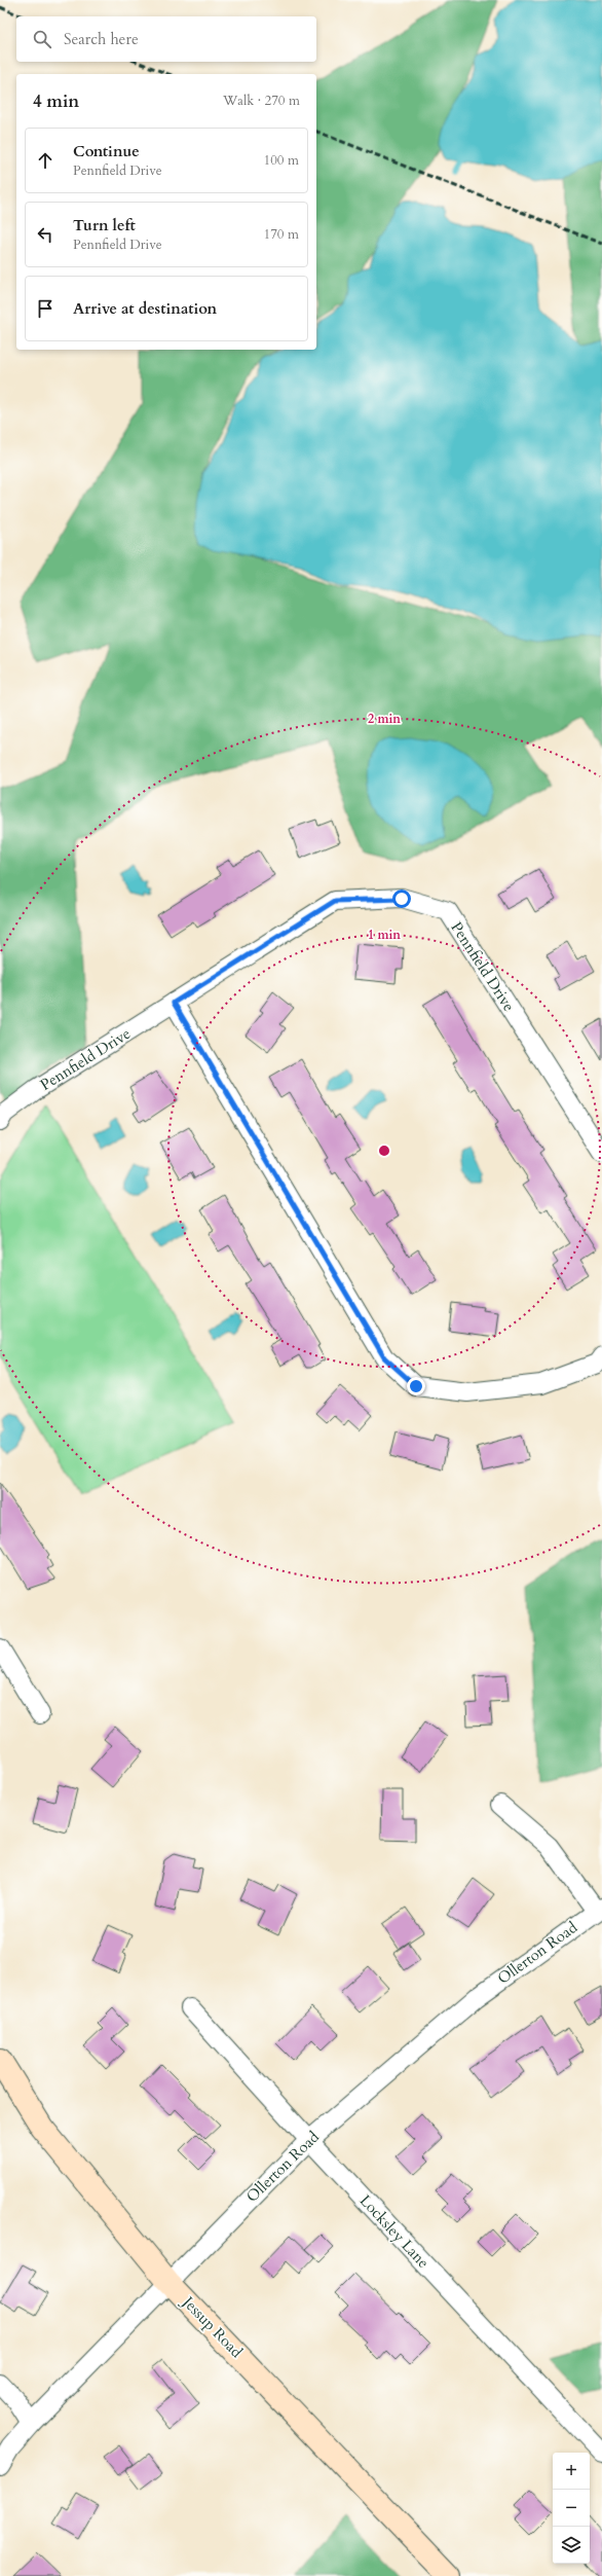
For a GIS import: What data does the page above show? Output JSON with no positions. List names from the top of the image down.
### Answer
{
  "streets": {
    "street": [
      "Pennfield Drive",
      "Ollerton Road",
      "Locksley Lane",
      "Jessup Road"
    ]
  },
  "crossings": [
    ["Ollerton Road", "Locksley Lane"],
    ["Ollerton Road", "Jessup Road"]
  ],
  "page": {
    "search": "Search here",
    "heading": ["4 min", "Walk · 270 m"],
    "list": [
      ["Continue", "Pennfield Drive", "100 m"],
      ["Turn left", "Pennfield Drive", "170 m"],
      "Arrive at destination"
    ],
    "map_buttons": ["+", "−"]
  },
  "rings": ["2 min", "1 min"]
}
